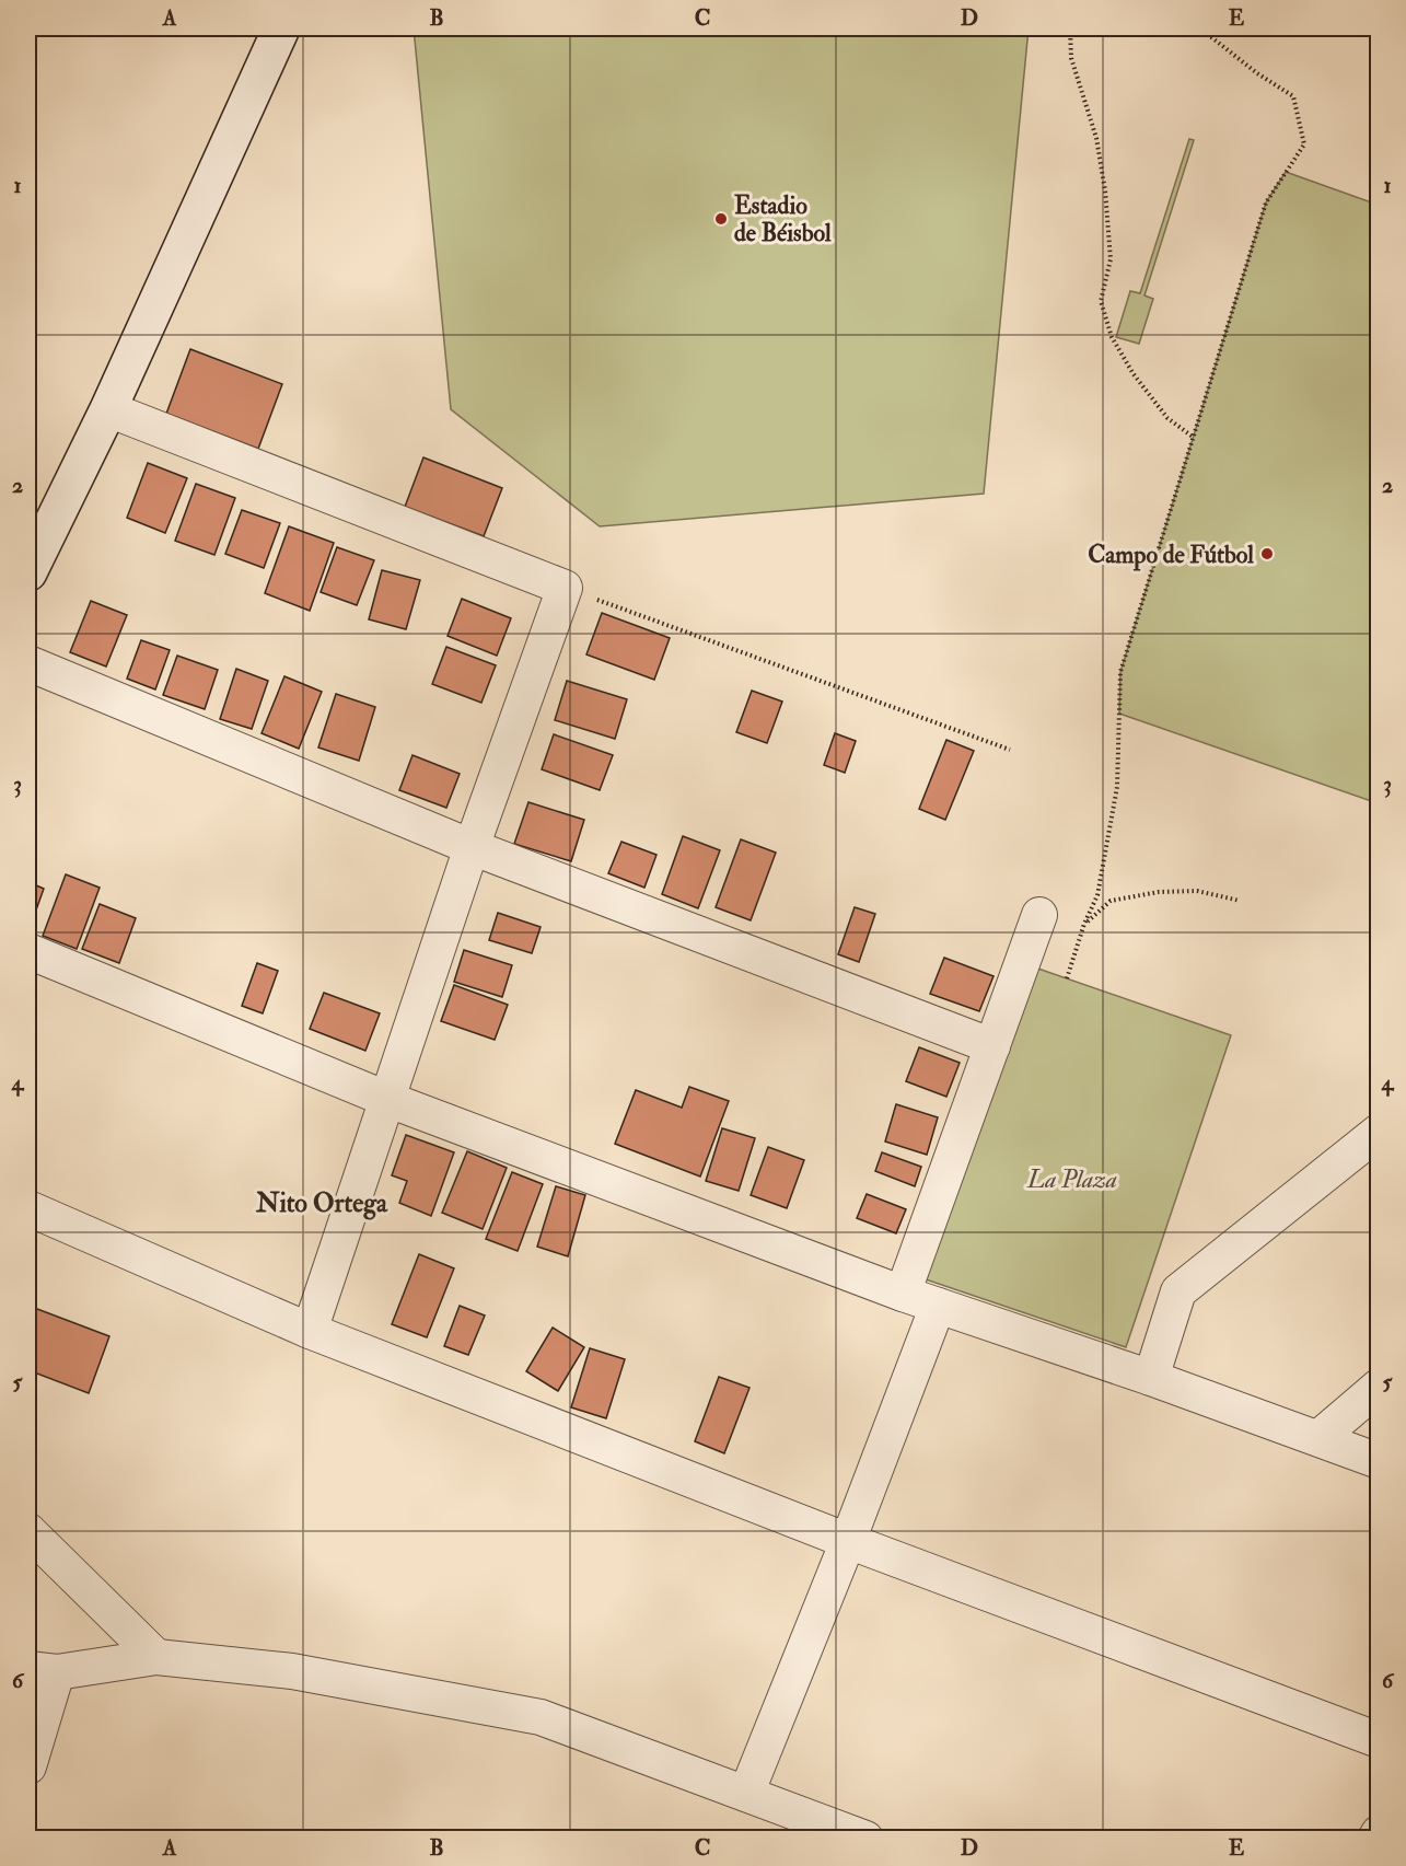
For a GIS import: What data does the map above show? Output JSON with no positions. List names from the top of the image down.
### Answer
{
  "districts": ["Nito Ortega"],
  "parks": ["La Plaza"],
  "places": ["Estadio de Béisbol", "Campo de Fútbol"],
  "grid": {
    "columns": [
      "A",
      "B",
      "C",
      "D",
      "E"
    ],
    "rows": [
      "1",
      "2",
      "3",
      "4",
      "5",
      "6"
    ]
  }
}
